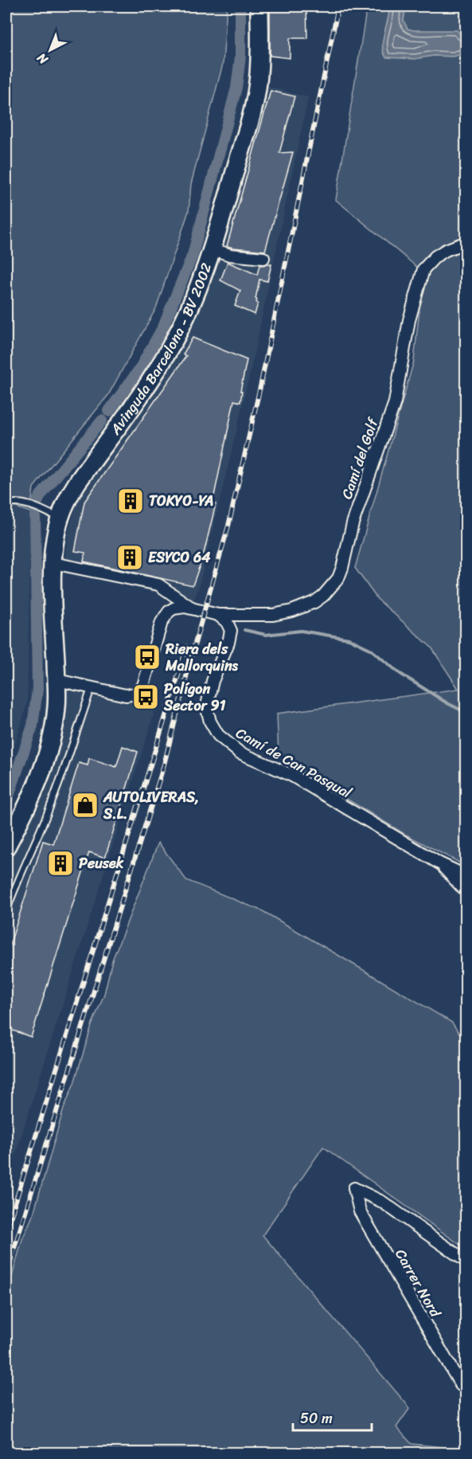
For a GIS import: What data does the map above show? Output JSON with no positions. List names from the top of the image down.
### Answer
{
  "streets": {
    "main road": ["Avinguda Barcelona - BV 2002"],
    "street": ["Camí del Golf", "Camí de Can Pasqual", "Carrer Nord"]
  },
  "crossings": [
    ["Camí del Golf", "Camí de Can Pasqual"]
  ],
  "places": {
    "building": ["TOKYO-YA", "ESYCO 64", "Peusek"],
    "bus stop": ["Riera dels Mallorquins", "Polígon Sector 91"],
    "shop": ["AUTOLIVERAS, S.L."]
  },
  "scale_bar": "50 m",
  "north": "bottom left"
}
